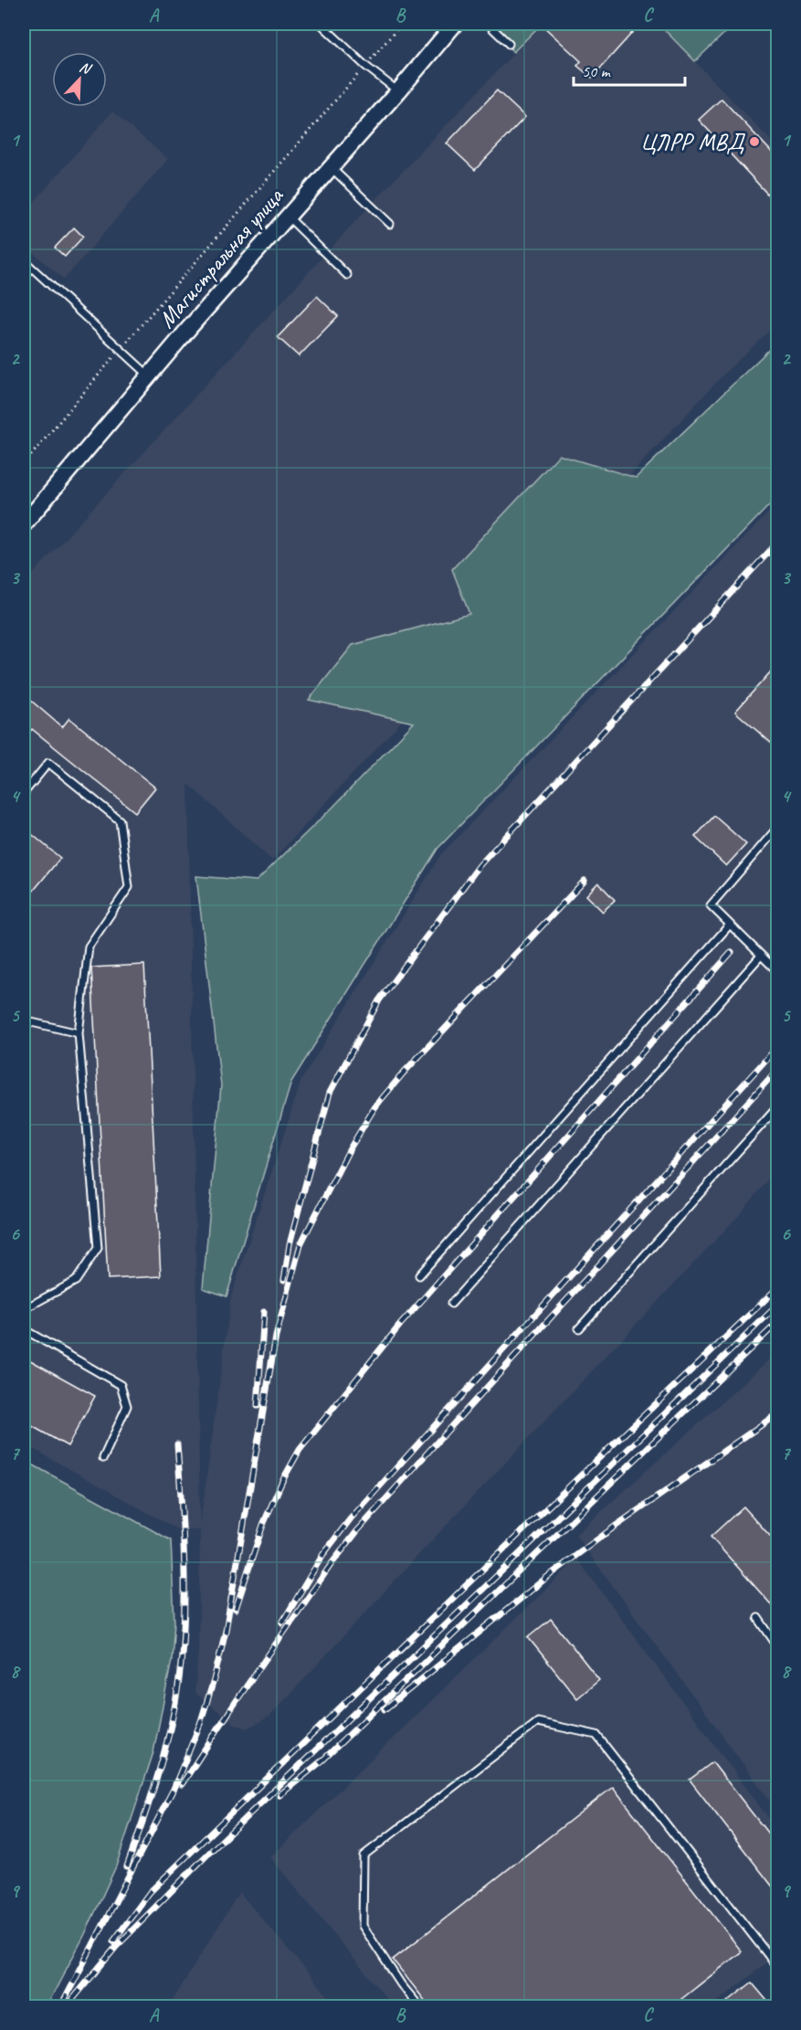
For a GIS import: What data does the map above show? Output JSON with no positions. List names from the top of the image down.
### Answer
{
  "streets": {
    "street": ["Магистральная улица"]
  },
  "places": ["ЦЛРР МВД"],
  "scale_bar": "50 m",
  "north": "top right",
  "grid": {
    "columns": ["A", "B", "C"],
    "rows": [
      "1",
      "2",
      "3",
      "4",
      "5",
      "6",
      "7",
      "8",
      "9"
    ]
  }
}
